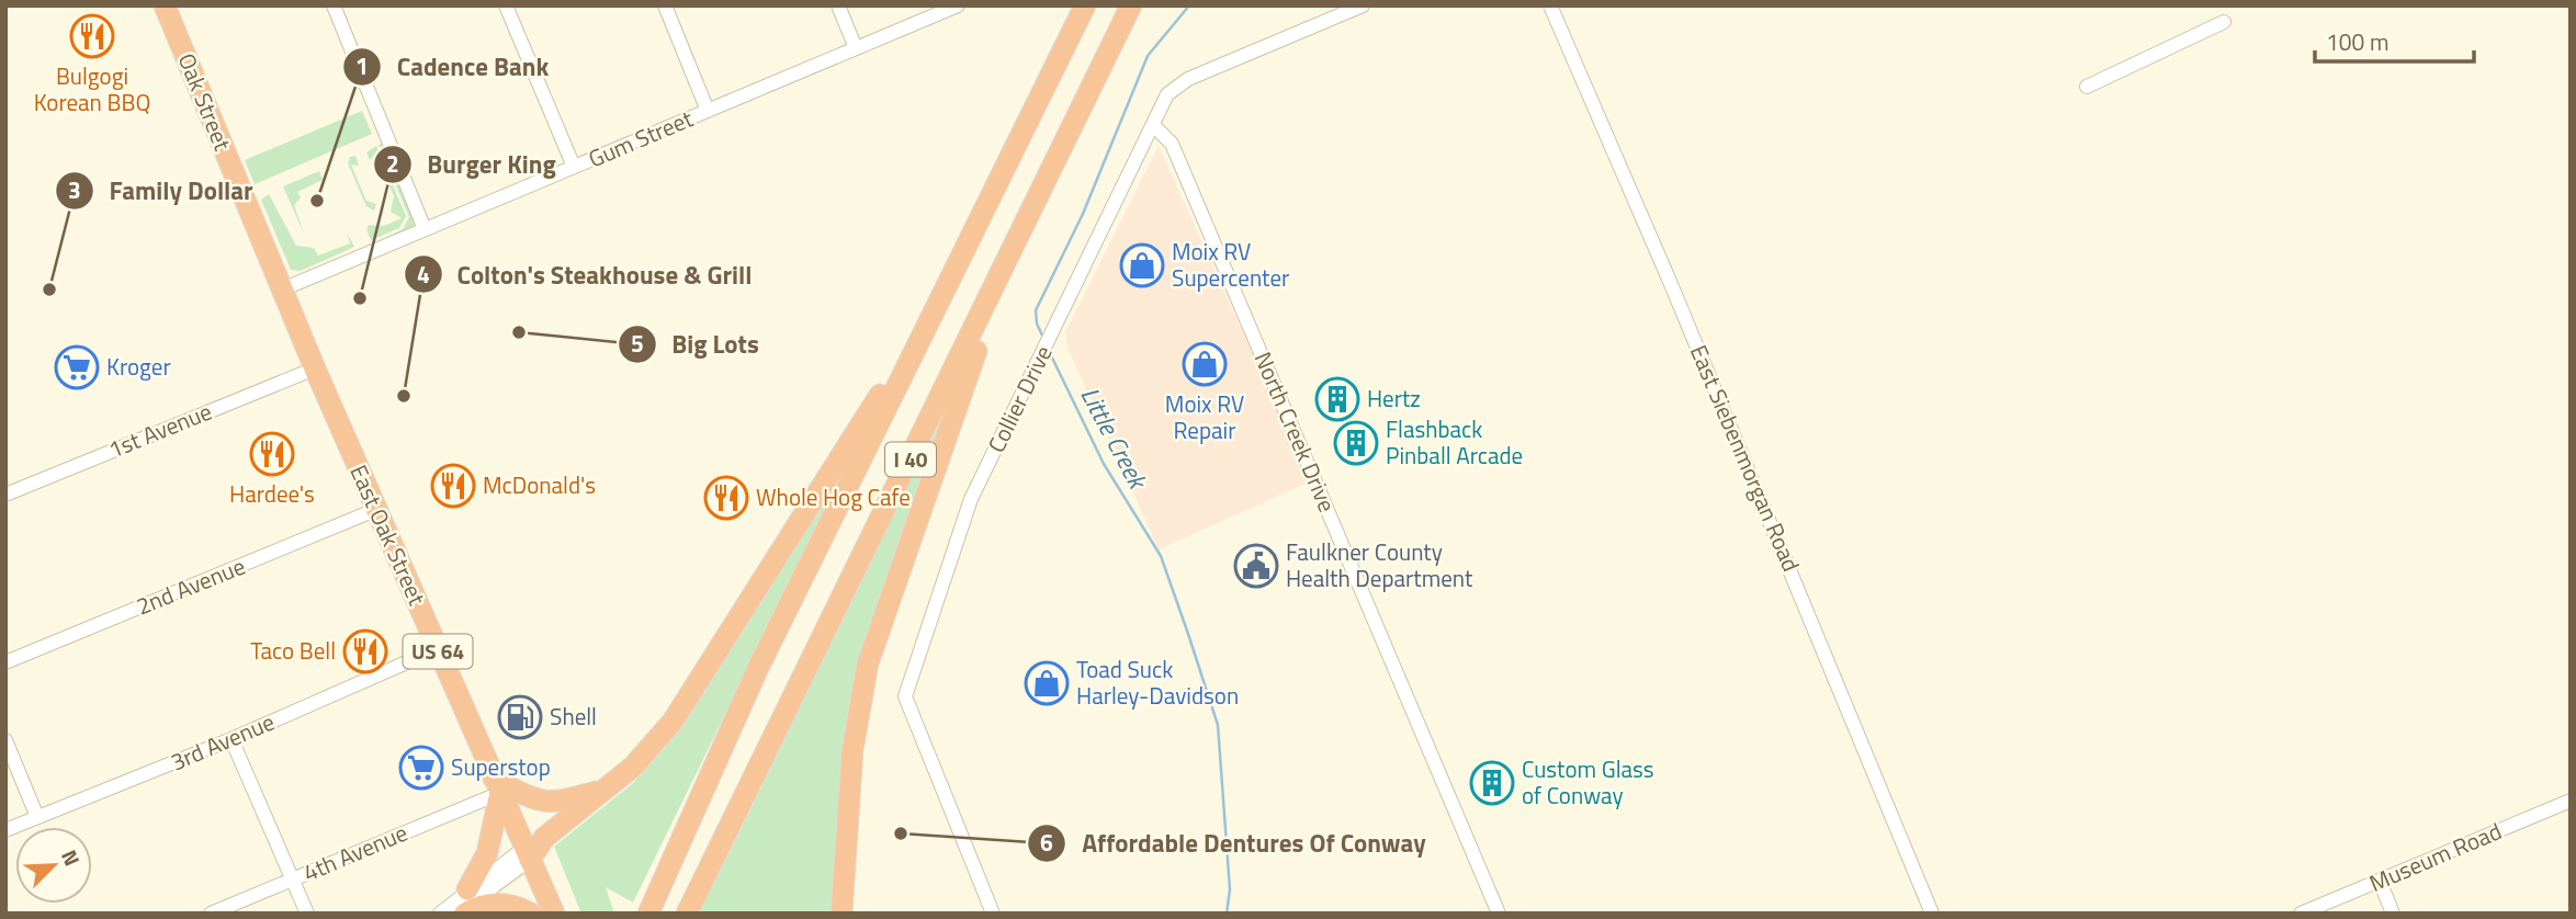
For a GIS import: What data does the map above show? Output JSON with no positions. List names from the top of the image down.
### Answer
{
  "streets": {
    "highway": [
      "Oak Street",
      "I 40",
      "East Oak Street",
      "US 64"
    ],
    "street": [
      "Gum Street",
      "Collier Drive",
      "1st Avenue",
      "North Creek Drive",
      "East Siebenmorgan Road",
      "2nd Avenue",
      "3rd Avenue",
      "4th Avenue",
      "Museum Road"
    ]
  },
  "crossings": [
    ["Oak Street", "Gum Street"],
    ["Oak Street", "1st Avenue"],
    ["Oak Street", "East Oak Street"],
    ["Collier Drive", "North Creek Drive"],
    ["1st Avenue", "East Oak Street"],
    ["East Oak Street", "2nd Avenue"],
    ["East Oak Street", "3rd Avenue"],
    ["East Oak Street", "4th Avenue"]
  ],
  "water": ["Little Creek"],
  "places": {
    "restaurant": [
      "Bulgogi Korean BBQ",
      "Hardee's",
      "McDonald's",
      "Whole Hog Cafe",
      "Taco Bell"
    ],
    "other": [
      "Cadence Bank",
      "Family Dollar",
      "Burger King",
      "Big Lots",
      "Colton's Steakhouse & Grill",
      "Affordable Dentures Of Conway"
    ],
    "shop": ["Moix RV Supercenter", "Moix RV Repair", "Toad Suck Harley-Davidson"],
    "supermarket": ["Kroger", "Superstop"],
    "building": ["Hertz", "Flashback Pinball Arcade", "Custom Glass of Conway"],
    "public building": ["Faulkner County Health Department"],
    "fuel station": ["Shell"]
  },
  "scale_bar": "100 m",
  "north": "top right"
}
